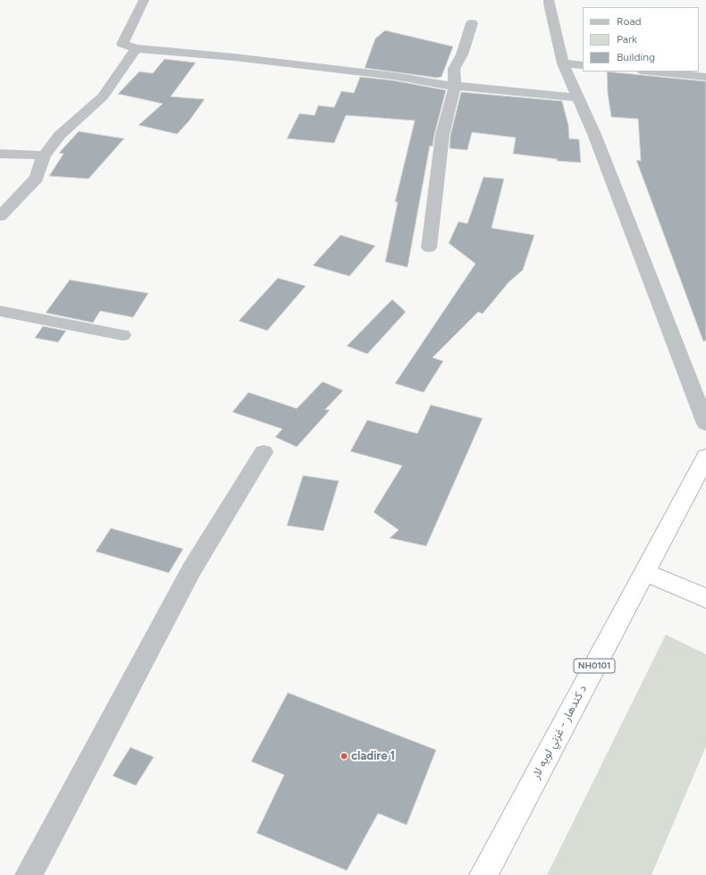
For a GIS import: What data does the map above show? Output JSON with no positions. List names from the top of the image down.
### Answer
{
  "streets": {
    "highway": ["NH0101", "د کندهار - غزني لويه لار"]
  },
  "places": ["cladire 1"],
  "legend": ["Road", "Park", "Building"]
}
